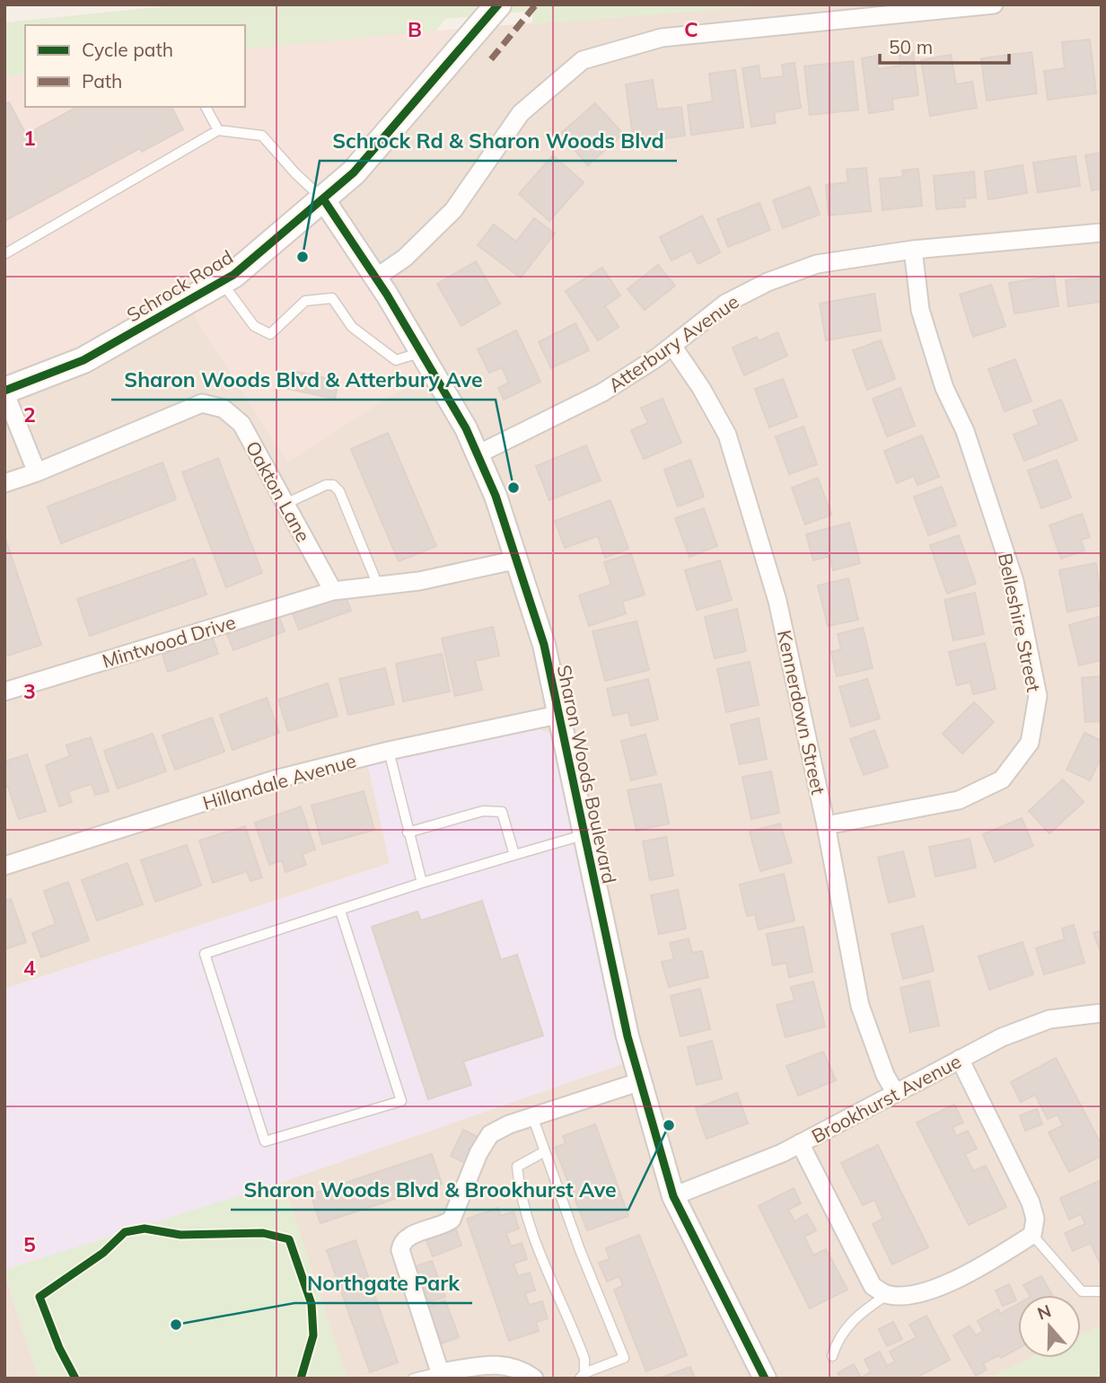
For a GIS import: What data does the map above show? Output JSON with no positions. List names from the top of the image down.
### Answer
{
  "streets": {
    "main road": ["Schrock Road"],
    "street": [
      "Atterbury Avenue",
      "Oakton Lane",
      "Belleshire Street",
      "Mintwood Drive",
      "Kennerdown Street",
      "Sharon Woods Boulevard",
      "Hillandale Avenue",
      "Brookhurst Avenue"
    ]
  },
  "crossings": [
    ["Schrock Road", "Sharon Woods Boulevard"],
    ["Atterbury Avenue", "Belleshire Street"],
    ["Atterbury Avenue", "Kennerdown Street"],
    ["Atterbury Avenue", "Sharon Woods Boulevard"],
    ["Oakton Lane", "Mintwood Drive"],
    ["Belleshire Street", "Kennerdown Street"],
    ["Kennerdown Street", "Brookhurst Avenue"],
    ["Sharon Woods Boulevard", "Hillandale Avenue"],
    ["Sharon Woods Boulevard", "Brookhurst Avenue"]
  ],
  "places": [
    "Schrock Rd & Sharon Woods Blvd",
    "Sharon Woods Blvd & Atterbury Ave",
    "Sharon Woods Blvd & Brookhurst Ave",
    "Northgate Park"
  ],
  "legend": ["Cycle path", "Path"],
  "scale_bar": "50 m",
  "north": "top",
  "grid": {
    "columns": ["B", "C"],
    "rows": [
      "1",
      "2",
      "3",
      "4",
      "5"
    ]
  }
}
